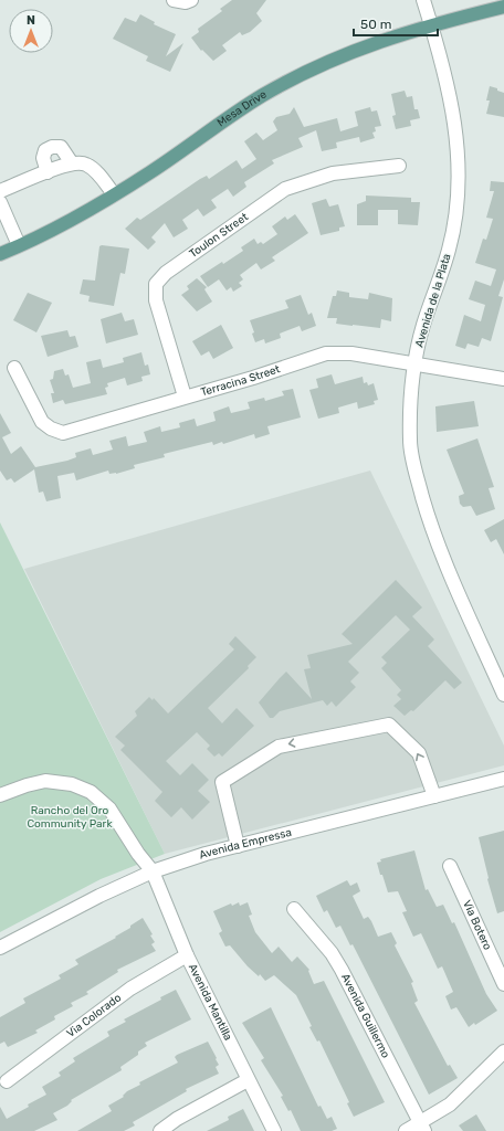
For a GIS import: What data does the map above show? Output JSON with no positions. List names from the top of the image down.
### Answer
{
  "streets": {
    "main road": ["Mesa Drive"],
    "street": [
      "Toulon Street",
      "Avenida de la Plata",
      "Terracina Street",
      "Avenida Empressa",
      "Via Botero",
      "Avenida Mantilla",
      "Via Colorado",
      "Avenida Guillermo"
    ]
  },
  "crossings": [
    ["Mesa Drive", "Avenida de la Plata"],
    ["Toulon Street", "Terracina Street"],
    ["Avenida de la Plata", "Terracina Street"],
    ["Avenida Empressa", "Avenida Mantilla"],
    ["Avenida Mantilla", "Via Colorado"]
  ],
  "parks": ["Rancho del Oro Community Park"],
  "scale_bar": "50 m",
  "north": "top"
}
